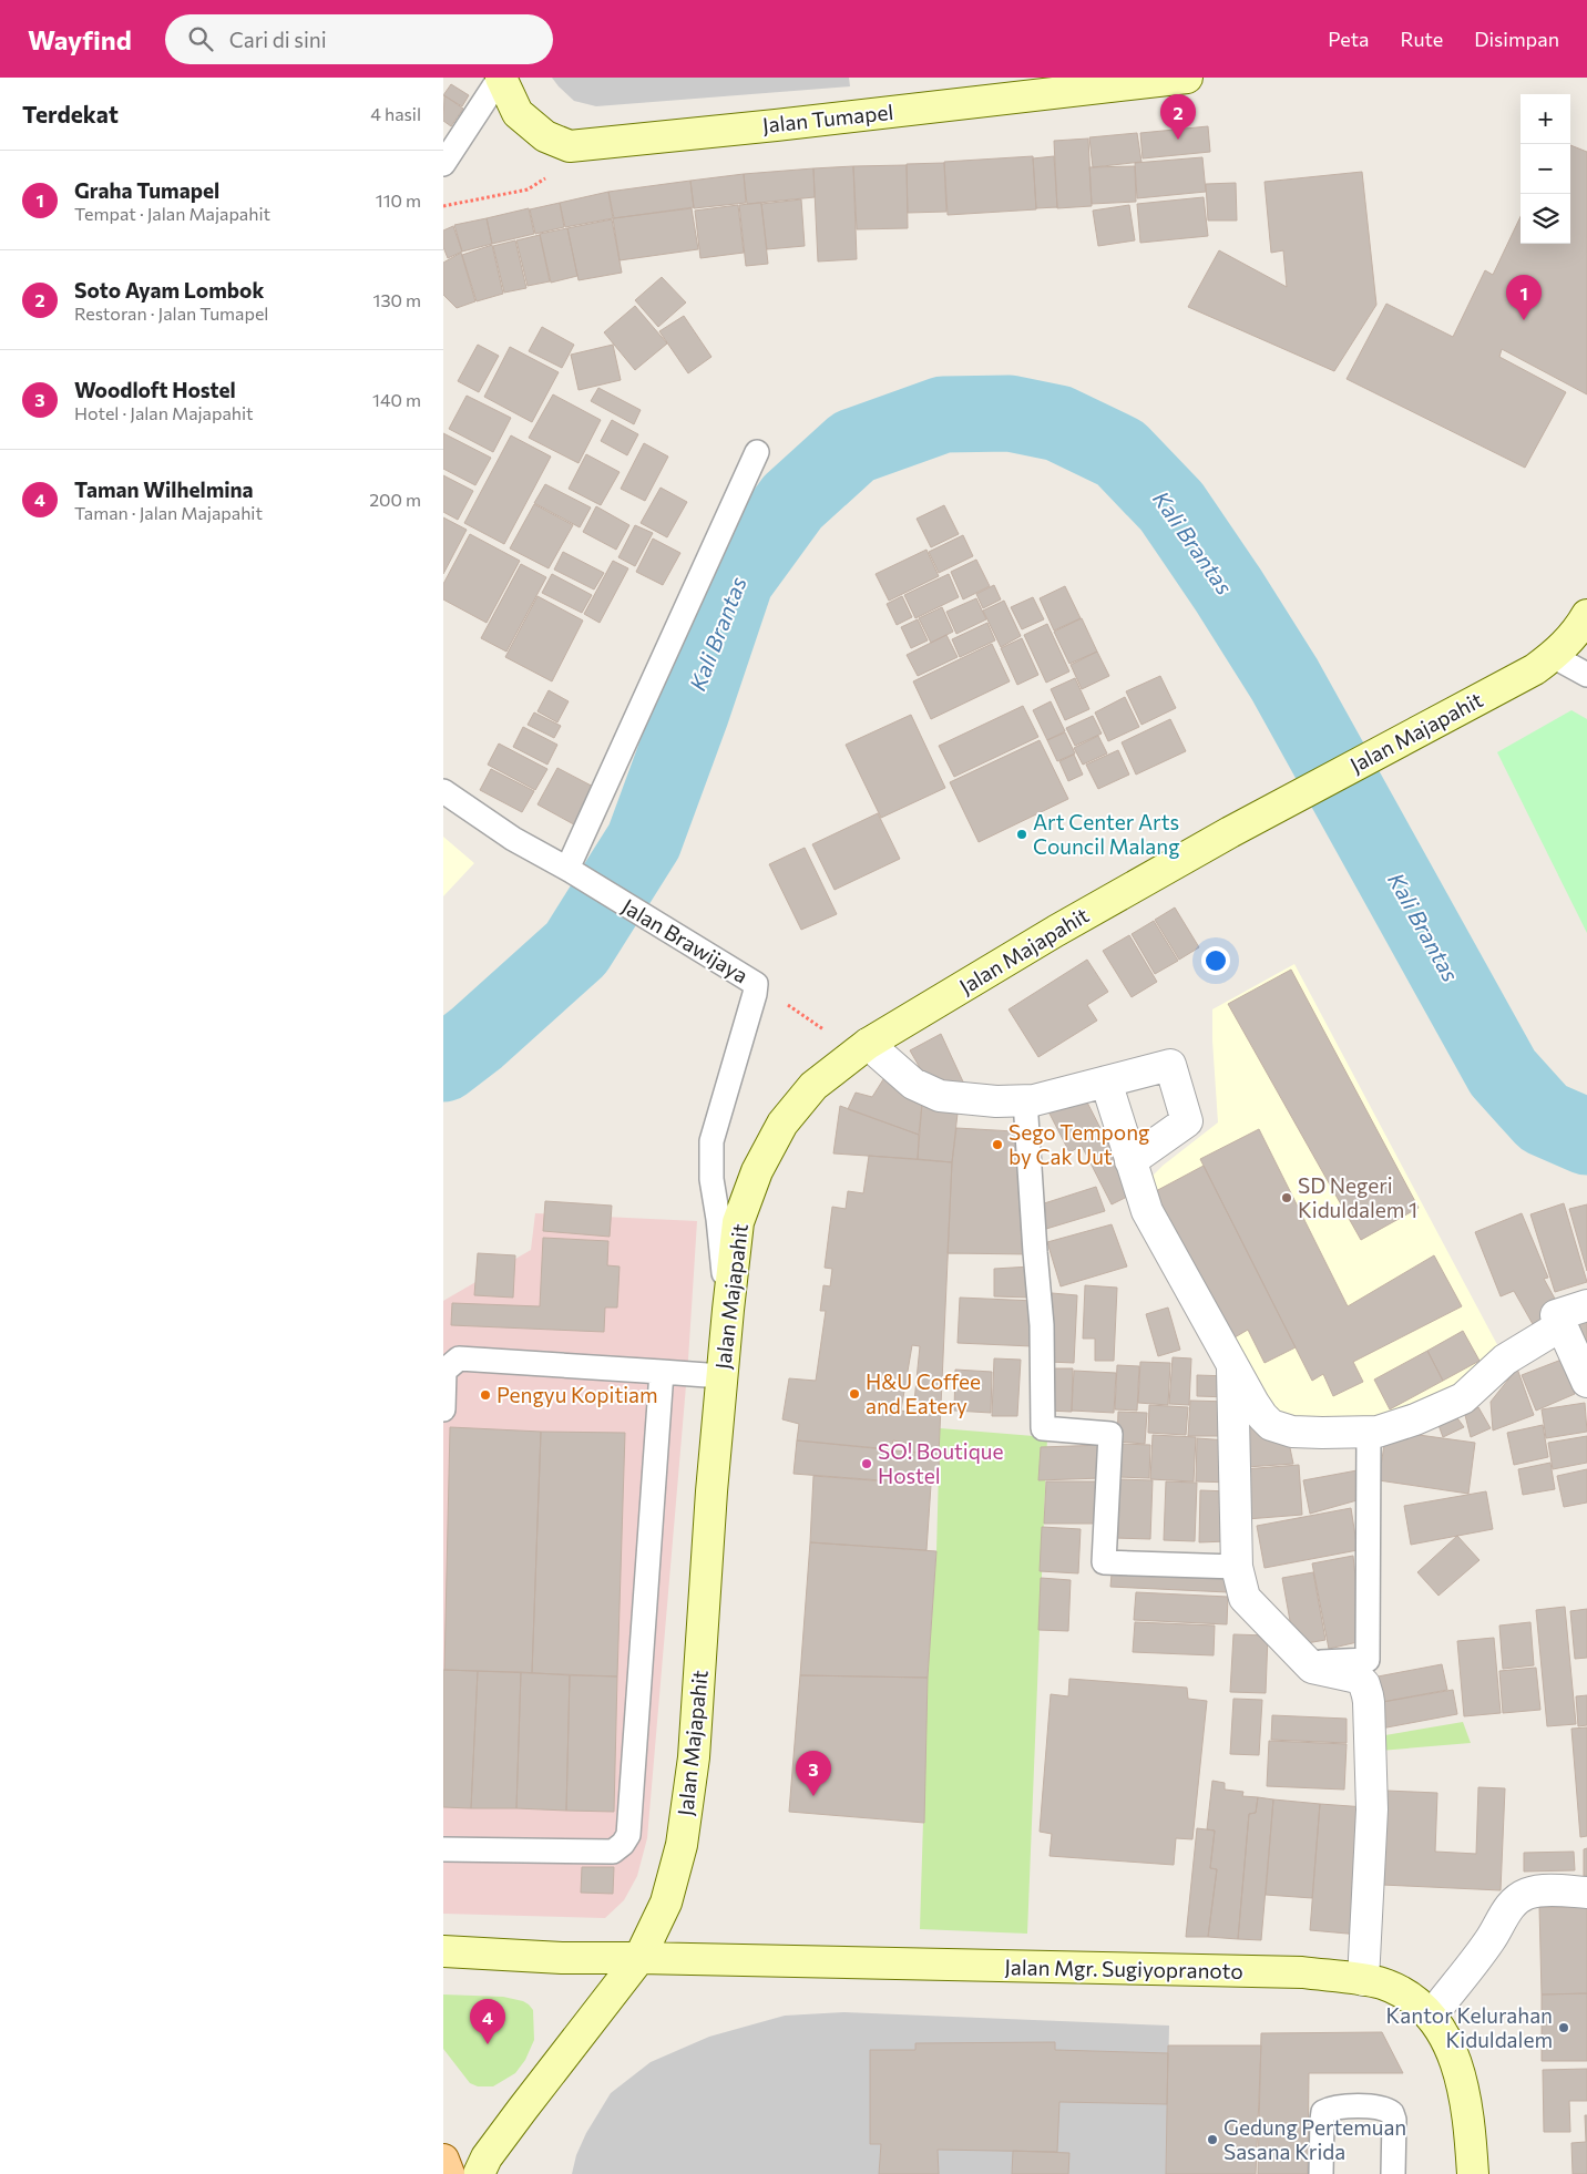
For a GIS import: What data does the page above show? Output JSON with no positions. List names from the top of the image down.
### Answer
{
  "streets": {
    "street": ["Jalan Tumapel", "Jalan Majapahit", "Jalan Mgr. Sugiyopranoto"],
    "lane": ["Jalan Brawijaya"]
  },
  "crossings": [
    ["Jalan Majapahit", "Jalan Brawijaya"],
    ["Jalan Majapahit", "Jalan Mgr. Sugiyopranoto"]
  ],
  "water": ["Kali Brantas"],
  "places": [
    "Art Center Arts Council Malang",
    "Sego Tempong by Cak Uut",
    "SD Negeri Kiduldalem 1",
    "H&U Coffee and Eatery",
    "Pengyu Kopitiam",
    "SO! Boutique Hostel",
    "Kantor Kelurahan Kiduldalem",
    "Gedung Pertemuan Sasana Krida"
  ],
  "page": {
    "header": "Wayfind",
    "search": "Cari di sini",
    "nav": ["Peta", "Rute", "Disimpan"],
    "heading": ["Terdekat", "4 hasil"],
    "map_buttons": ["+", "−"],
    "pins": [
      "2",
      "1",
      "3",
      "4"
    ],
    "list": [
      {
        "mark": "1",
        "name": "Graha Tumapel",
        "note": "Tempat · Jalan Majapahit",
        "value": "110 m"
      },
      {
        "mark": "2",
        "name": "Soto Ayam Lombok",
        "note": "Restoran · Jalan Tumapel",
        "value": "130 m"
      },
      {
        "mark": "3",
        "name": "Woodloft Hostel",
        "note": "Hotel · Jalan Majapahit",
        "value": "140 m"
      },
      {
        "mark": "4",
        "name": "Taman Wilhelmina",
        "note": "Taman · Jalan Majapahit",
        "value": "200 m"
      }
    ]
  }
}
